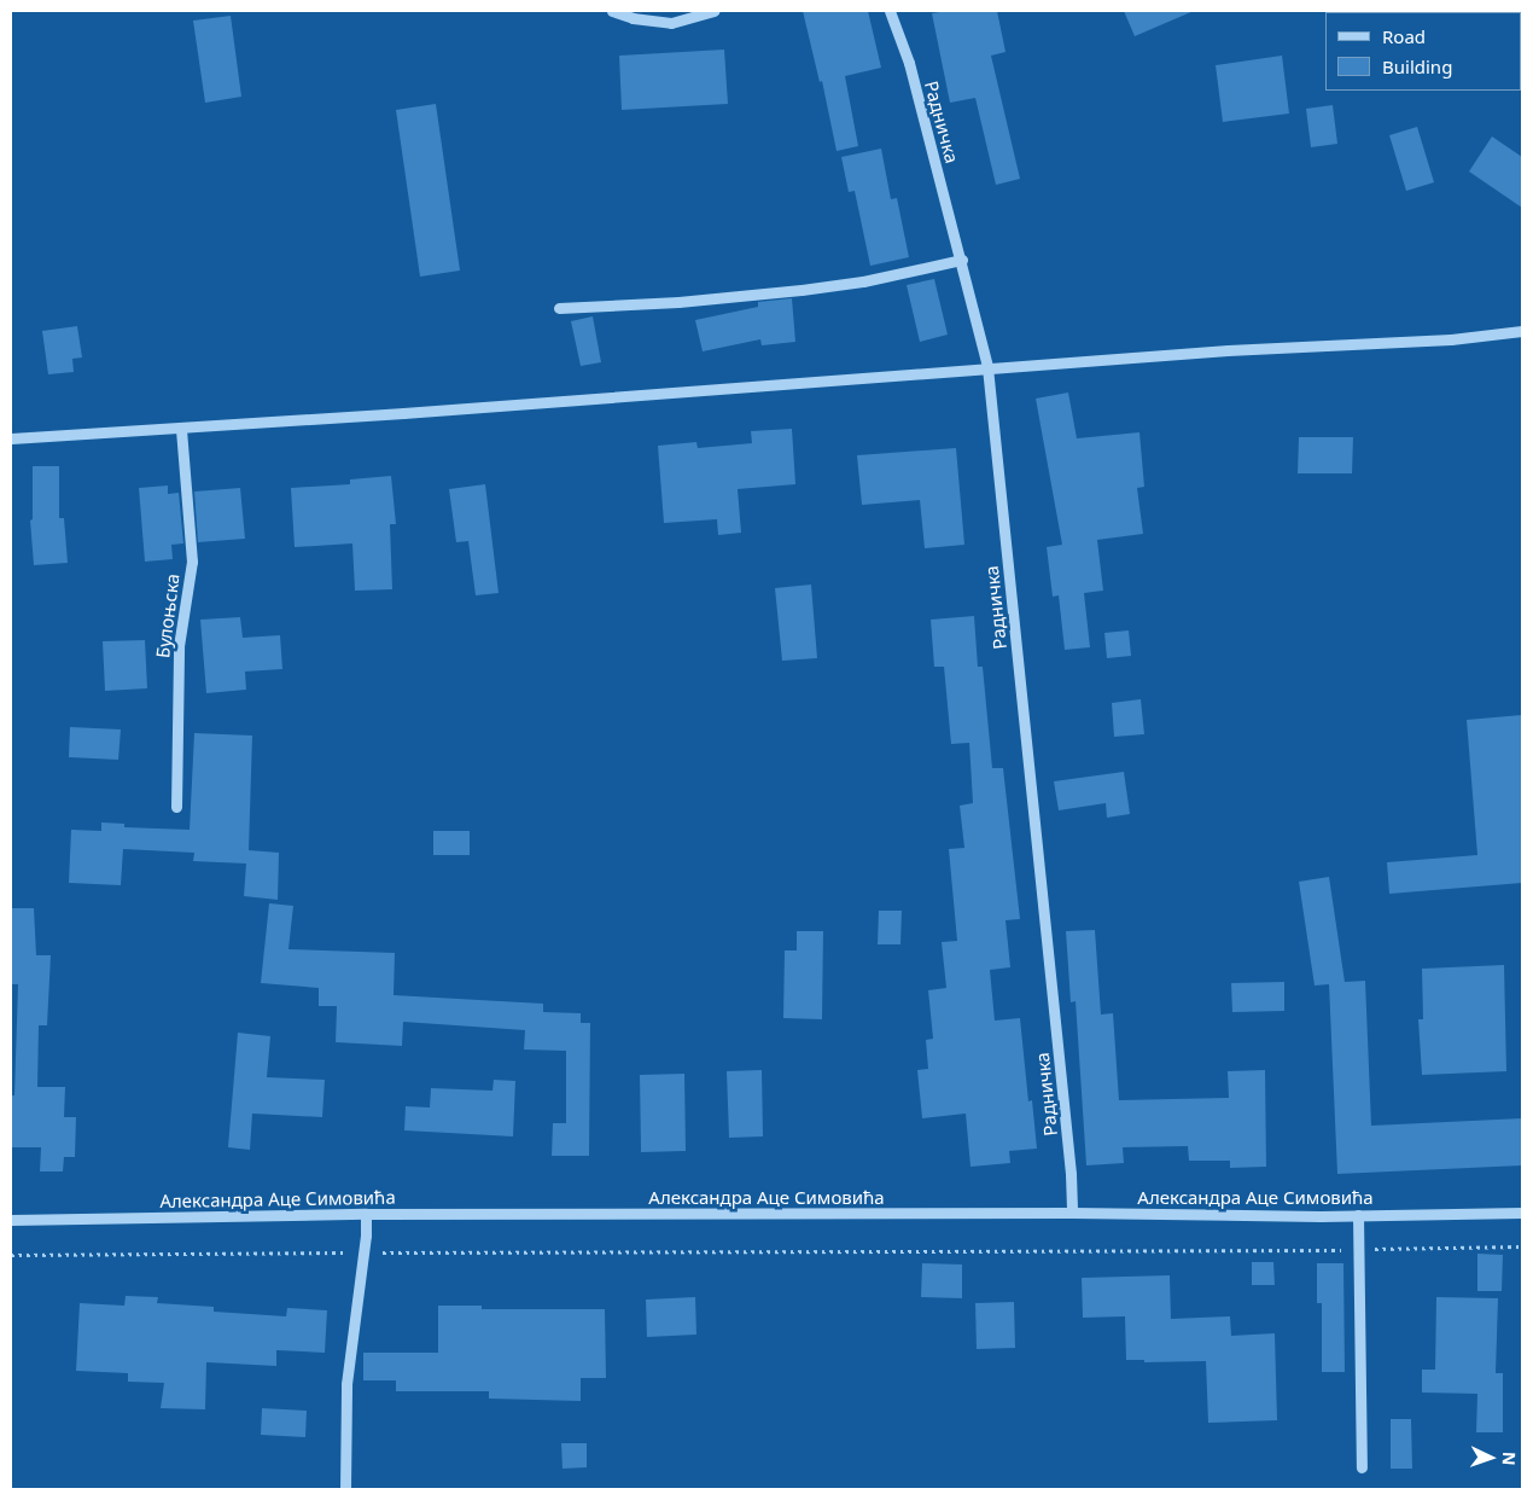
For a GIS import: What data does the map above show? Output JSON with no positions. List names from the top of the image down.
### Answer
{
  "streets": {
    "street": ["Радничка", "Булоњска", "Александра Аце Симовића"]
  },
  "crossings": [
    ["Радничка", "Александра Аце Симовића"]
  ],
  "legend": ["Road", "Building"],
  "north": "right"
}
